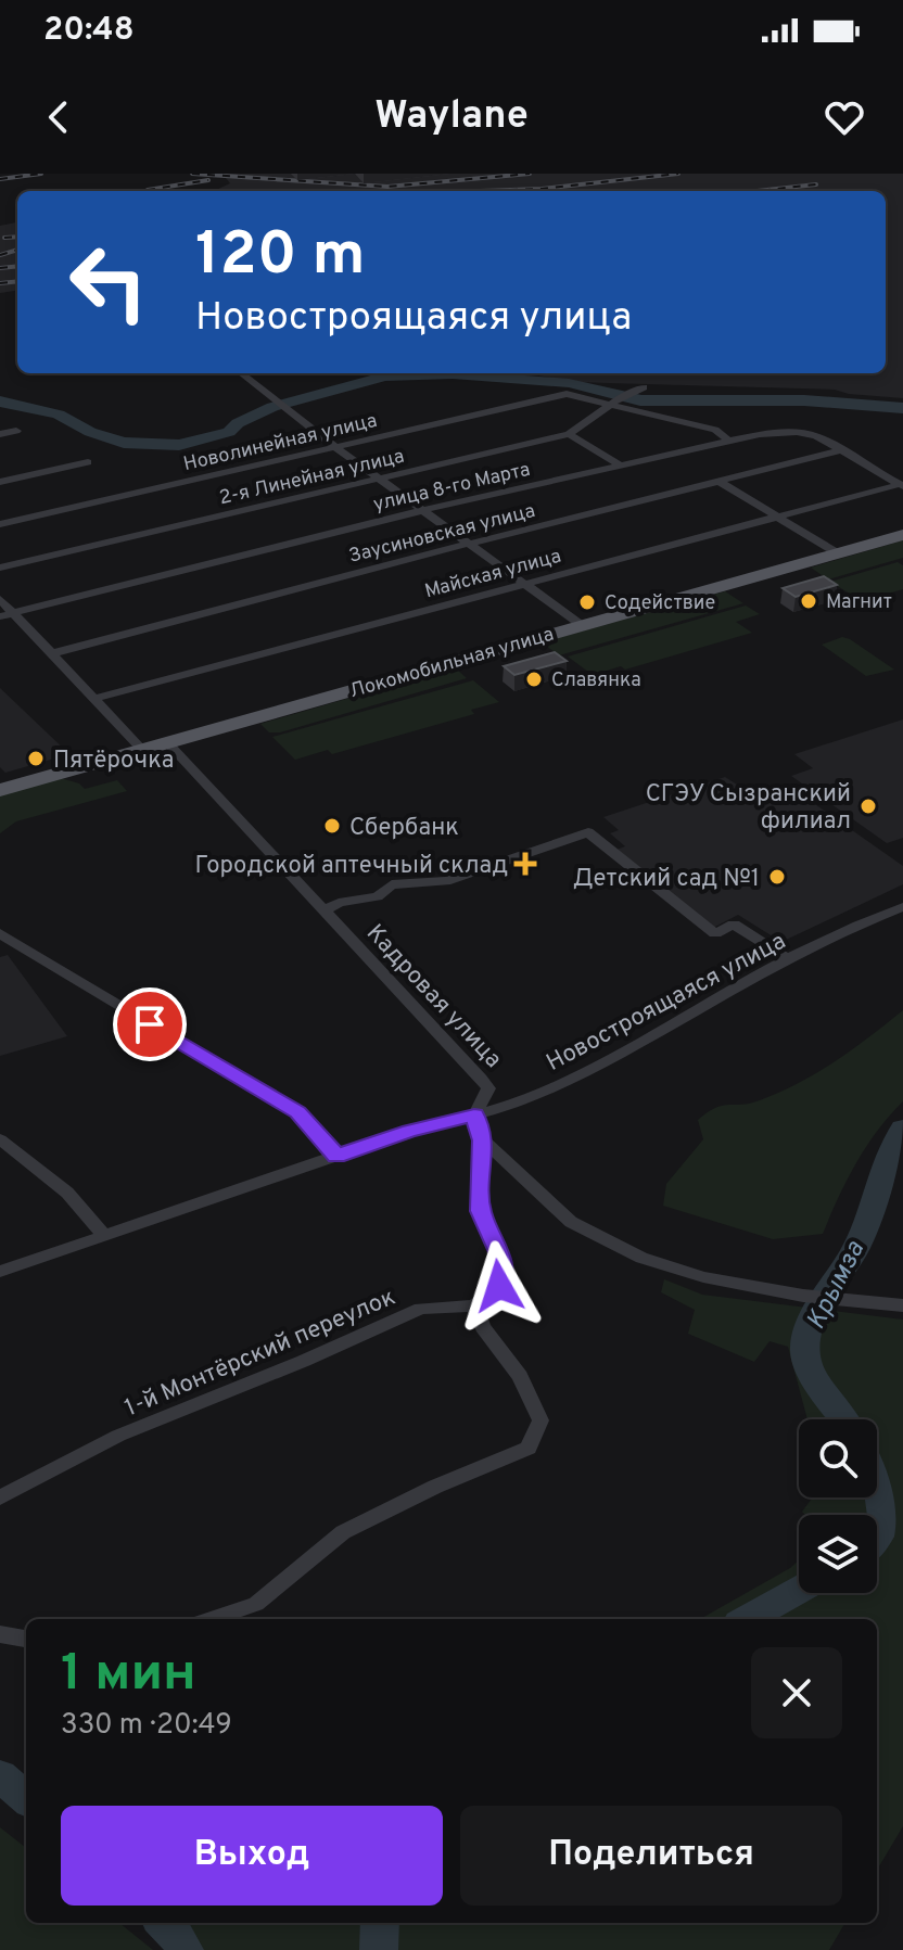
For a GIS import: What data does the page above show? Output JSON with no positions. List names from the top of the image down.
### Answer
{
  "streets": {
    "main road": ["Локомобильная улица"],
    "street": [
      "Новолинейная улица",
      "2-я Линейная улица",
      "улица 8-го Марта",
      "Заусиновская улица",
      "Майская улица",
      "Кадровая улица",
      "Новостроящаяся улица",
      "1-й Монтёрский переулок"
    ]
  },
  "crossings": [
    ["Новолинейная улица", "2-я Линейная улица"],
    ["улица 8-го Марта", "Заусиновская улица"],
    ["улица 8-го Марта", "Майская улица"],
    ["Локомобильная улица", "Кадровая улица"],
    ["Кадровая улица", "Новостроящаяся улица"]
  ],
  "water": ["Крымза"],
  "places": {
    "other": [
      "Магнит",
      "Содействие",
      "Славянка",
      "Пятёрочка",
      "СГЭУ Сызранский филиал",
      "Сбербанк",
      "Детский сад №1"
    ],
    "health": ["Городской аптечный склад"]
  },
  "page": {
    "status": "20:48",
    "header": "Waylane",
    "turn": ["120 m", "Новостроящаяся улица"],
    "heading": ["1 мин", "330 m · 20:49"],
    "buttons": ["Выход", "Поделиться"]
  }
}
